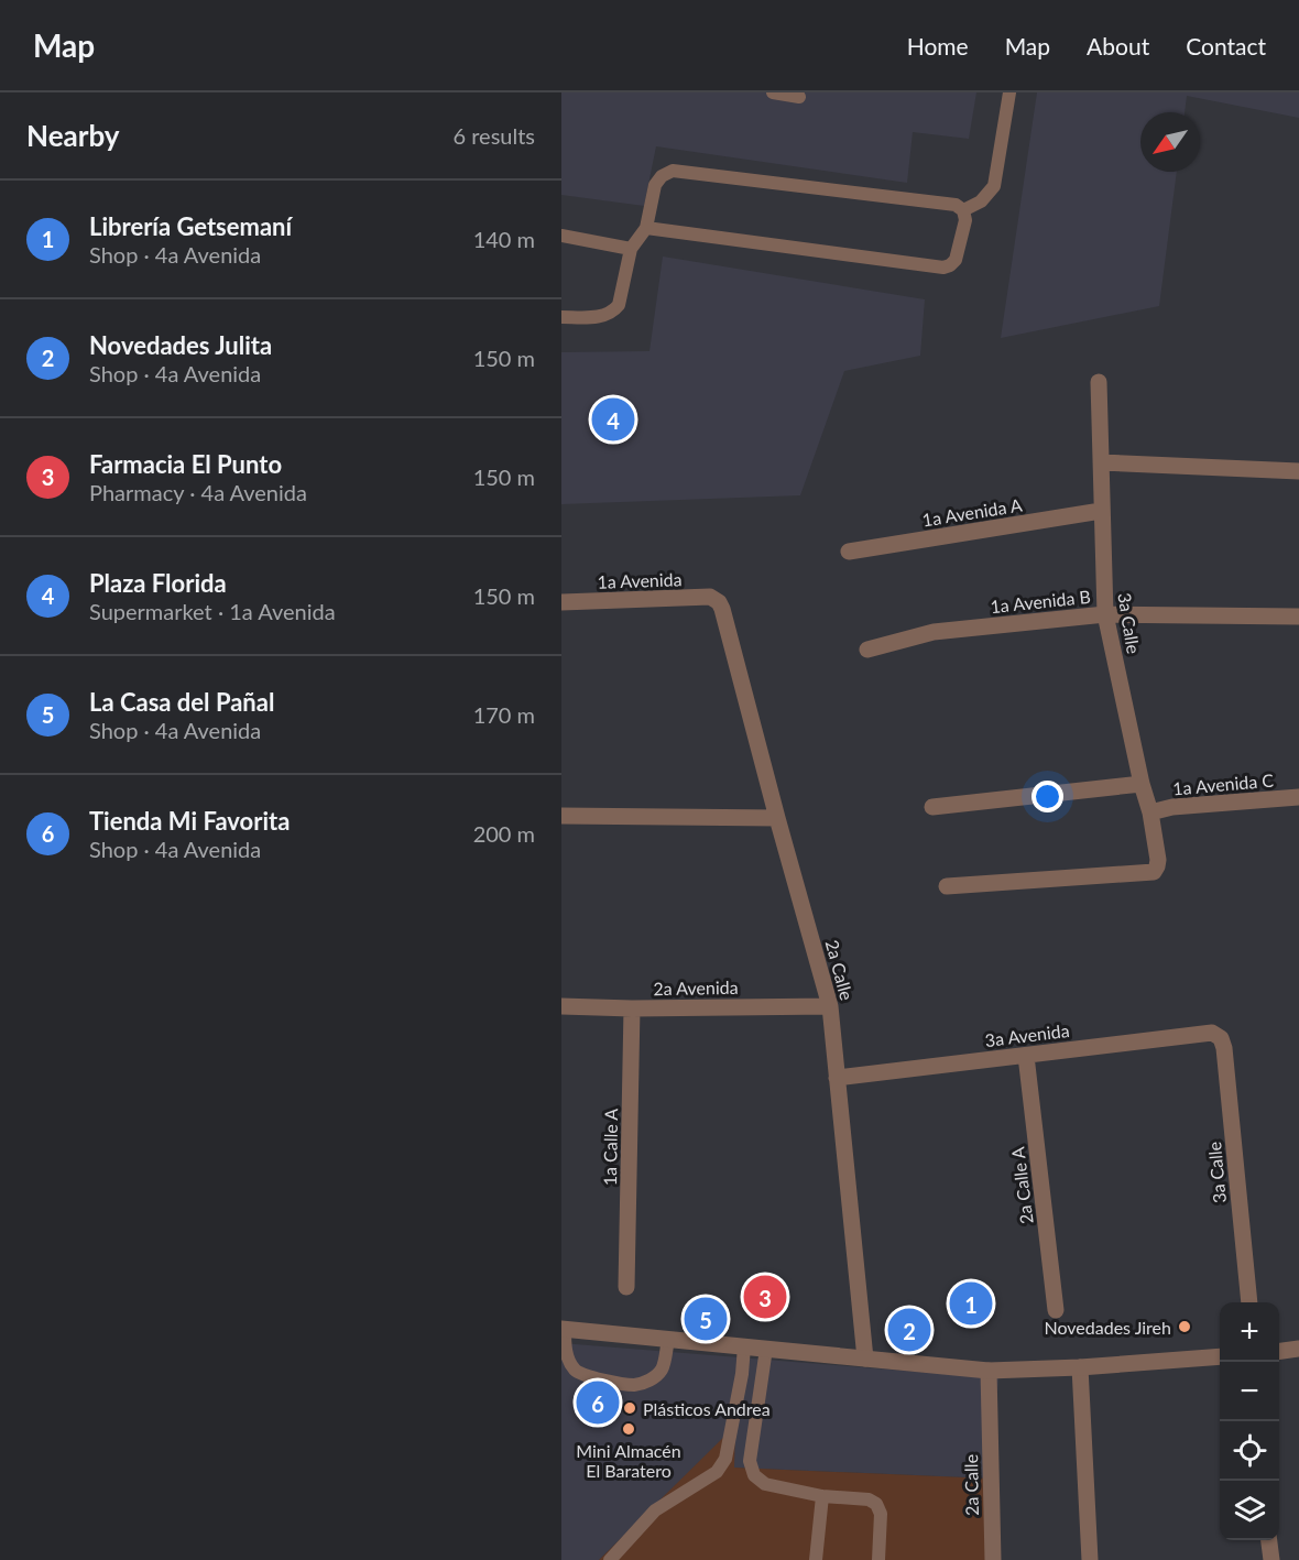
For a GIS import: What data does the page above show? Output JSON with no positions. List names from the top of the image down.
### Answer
{
  "streets": {
    "street": [
      "1a Avenida A",
      "1a Avenida",
      "1a Avenida B",
      "3a Calle",
      "1a Avenida C",
      "2a Calle",
      "2a Avenida",
      "3a Avenida",
      "1a Calle A",
      "2a Calle A"
    ]
  },
  "crossings": [
    ["1a Avenida A", "3a Calle"],
    ["1a Avenida", "2a Calle"],
    ["1a Avenida B", "3a Calle"],
    ["3a Calle", "1a Avenida C"],
    ["3a Calle", "3a Avenida"],
    ["2a Calle", "2a Avenida"],
    ["2a Calle", "3a Avenida"],
    ["2a Avenida", "1a Calle A"],
    ["3a Avenida", "2a Calle A"]
  ],
  "places": ["Novedades Jireh", "Plásticos Andrea", "Mini Almacén El Baratero"],
  "north": "bottom left",
  "page": {
    "header": "Map",
    "nav": [
      "Home",
      "Map",
      "About",
      "Contact"
    ],
    "heading": ["Nearby", "6 results"],
    "list": [
      {
        "mark": "1",
        "name": "Librería Getsemaní",
        "note": "Shop · 4a Avenida",
        "value": "140 m"
      },
      {
        "mark": "2",
        "name": "Novedades Julita",
        "note": "Shop · 4a Avenida",
        "value": "150 m"
      },
      {
        "mark": "3",
        "name": "Farmacia El Punto",
        "note": "Pharmacy · 4a Avenida",
        "value": "150 m"
      },
      {
        "mark": "4",
        "name": "Plaza Florida",
        "note": "Supermarket · 1a Avenida",
        "value": "150 m"
      },
      {
        "mark": "5",
        "name": "La Casa del Pañal",
        "note": "Shop · 4a Avenida",
        "value": "170 m"
      },
      {
        "mark": "6",
        "name": "Tienda Mi Favorita",
        "note": "Shop · 4a Avenida",
        "value": "200 m"
      }
    ],
    "pins": [
      "4",
      "3",
      "1",
      "5",
      "2",
      "6"
    ],
    "map_buttons": ["+", "−"]
  }
}
